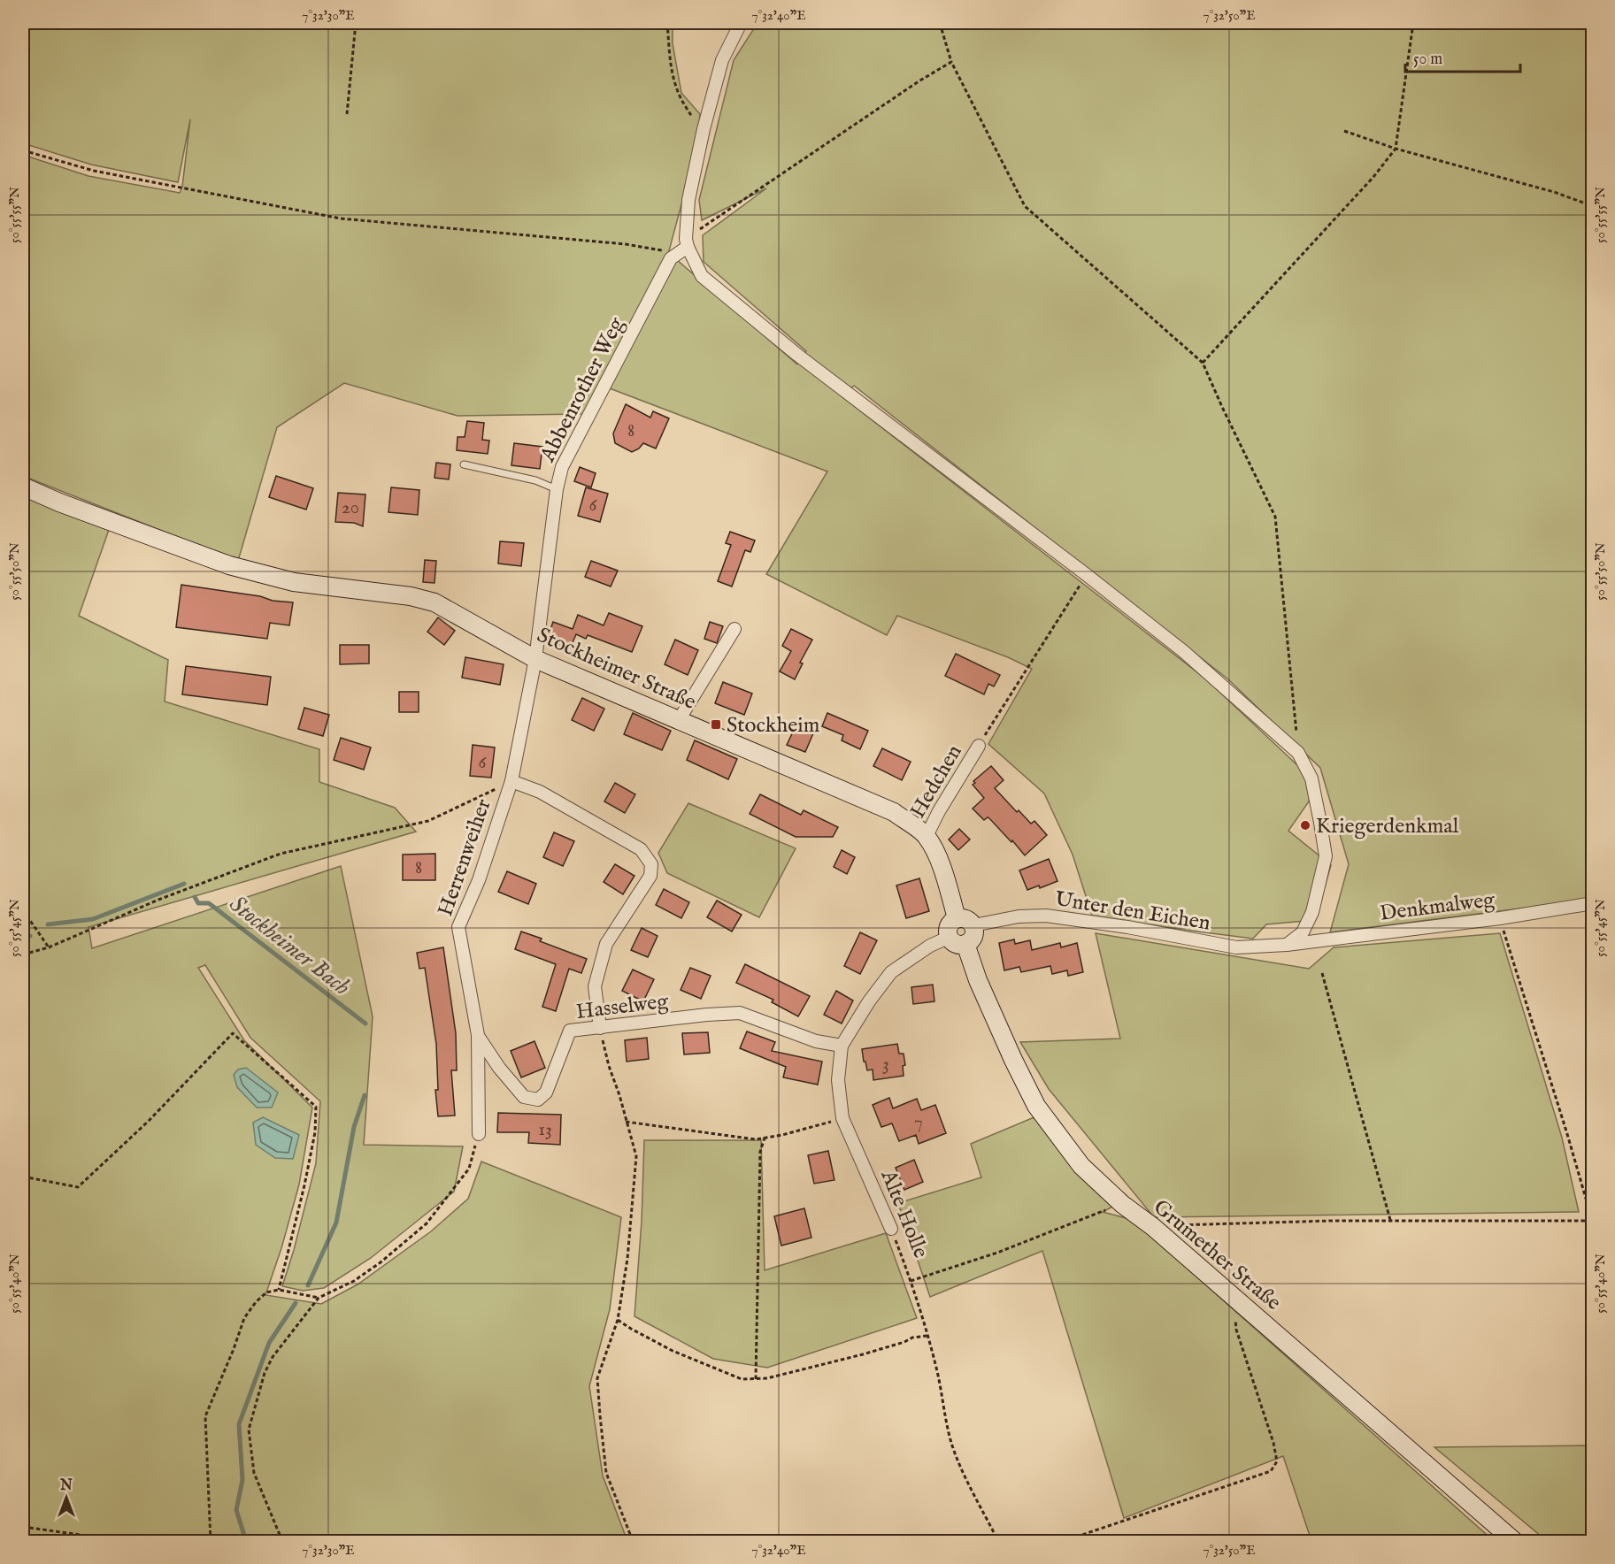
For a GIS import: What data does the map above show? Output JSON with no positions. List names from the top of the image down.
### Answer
{
  "streets": {
    "street": [
      "Abbenrother Weg",
      "Stockheimer Straße",
      "Hedchen",
      "Herrenweiher",
      "Denkmalweg",
      "Unter den Eichen",
      "Hasselweg",
      "Alte Holle",
      "Grumether Straße"
    ]
  },
  "crossings": [
    ["Abbenrother Weg", "Stockheimer Straße"],
    ["Abbenrother Weg", "Herrenweiher"],
    ["Stockheimer Straße", "Hedchen"],
    ["Stockheimer Straße", "Herrenweiher"],
    ["Stockheimer Straße", "Unter den Eichen"],
    ["Stockheimer Straße", "Alte Holle"],
    ["Stockheimer Straße", "Grumether Straße"],
    ["Herrenweiher", "Hasselweg"],
    ["Denkmalweg", "Unter den Eichen"],
    ["Unter den Eichen", "Alte Holle"],
    ["Unter den Eichen", "Grumether Straße"],
    ["Hasselweg", "Alte Holle"],
    ["Alte Holle", "Grumether Straße"]
  ],
  "water": ["Stockheimer Bach"],
  "places": {
    "transit": ["Stockheim"],
    "other": ["Kriegerdenkmal"]
  },
  "house_numbers": [
    "8",
    "6",
    "20",
    "6",
    "8",
    "3",
    "7",
    "13"
  ],
  "scale_bar": "50 m",
  "north": "top",
  "coordinates": [
    "7°32'30\"E",
    "7°32'40\"E",
    "7°32'50\"E",
    "50°55'55\"N",
    "50°55'50\"N",
    "50°55'45\"N",
    "50°55'40\"N"
  ]
}
